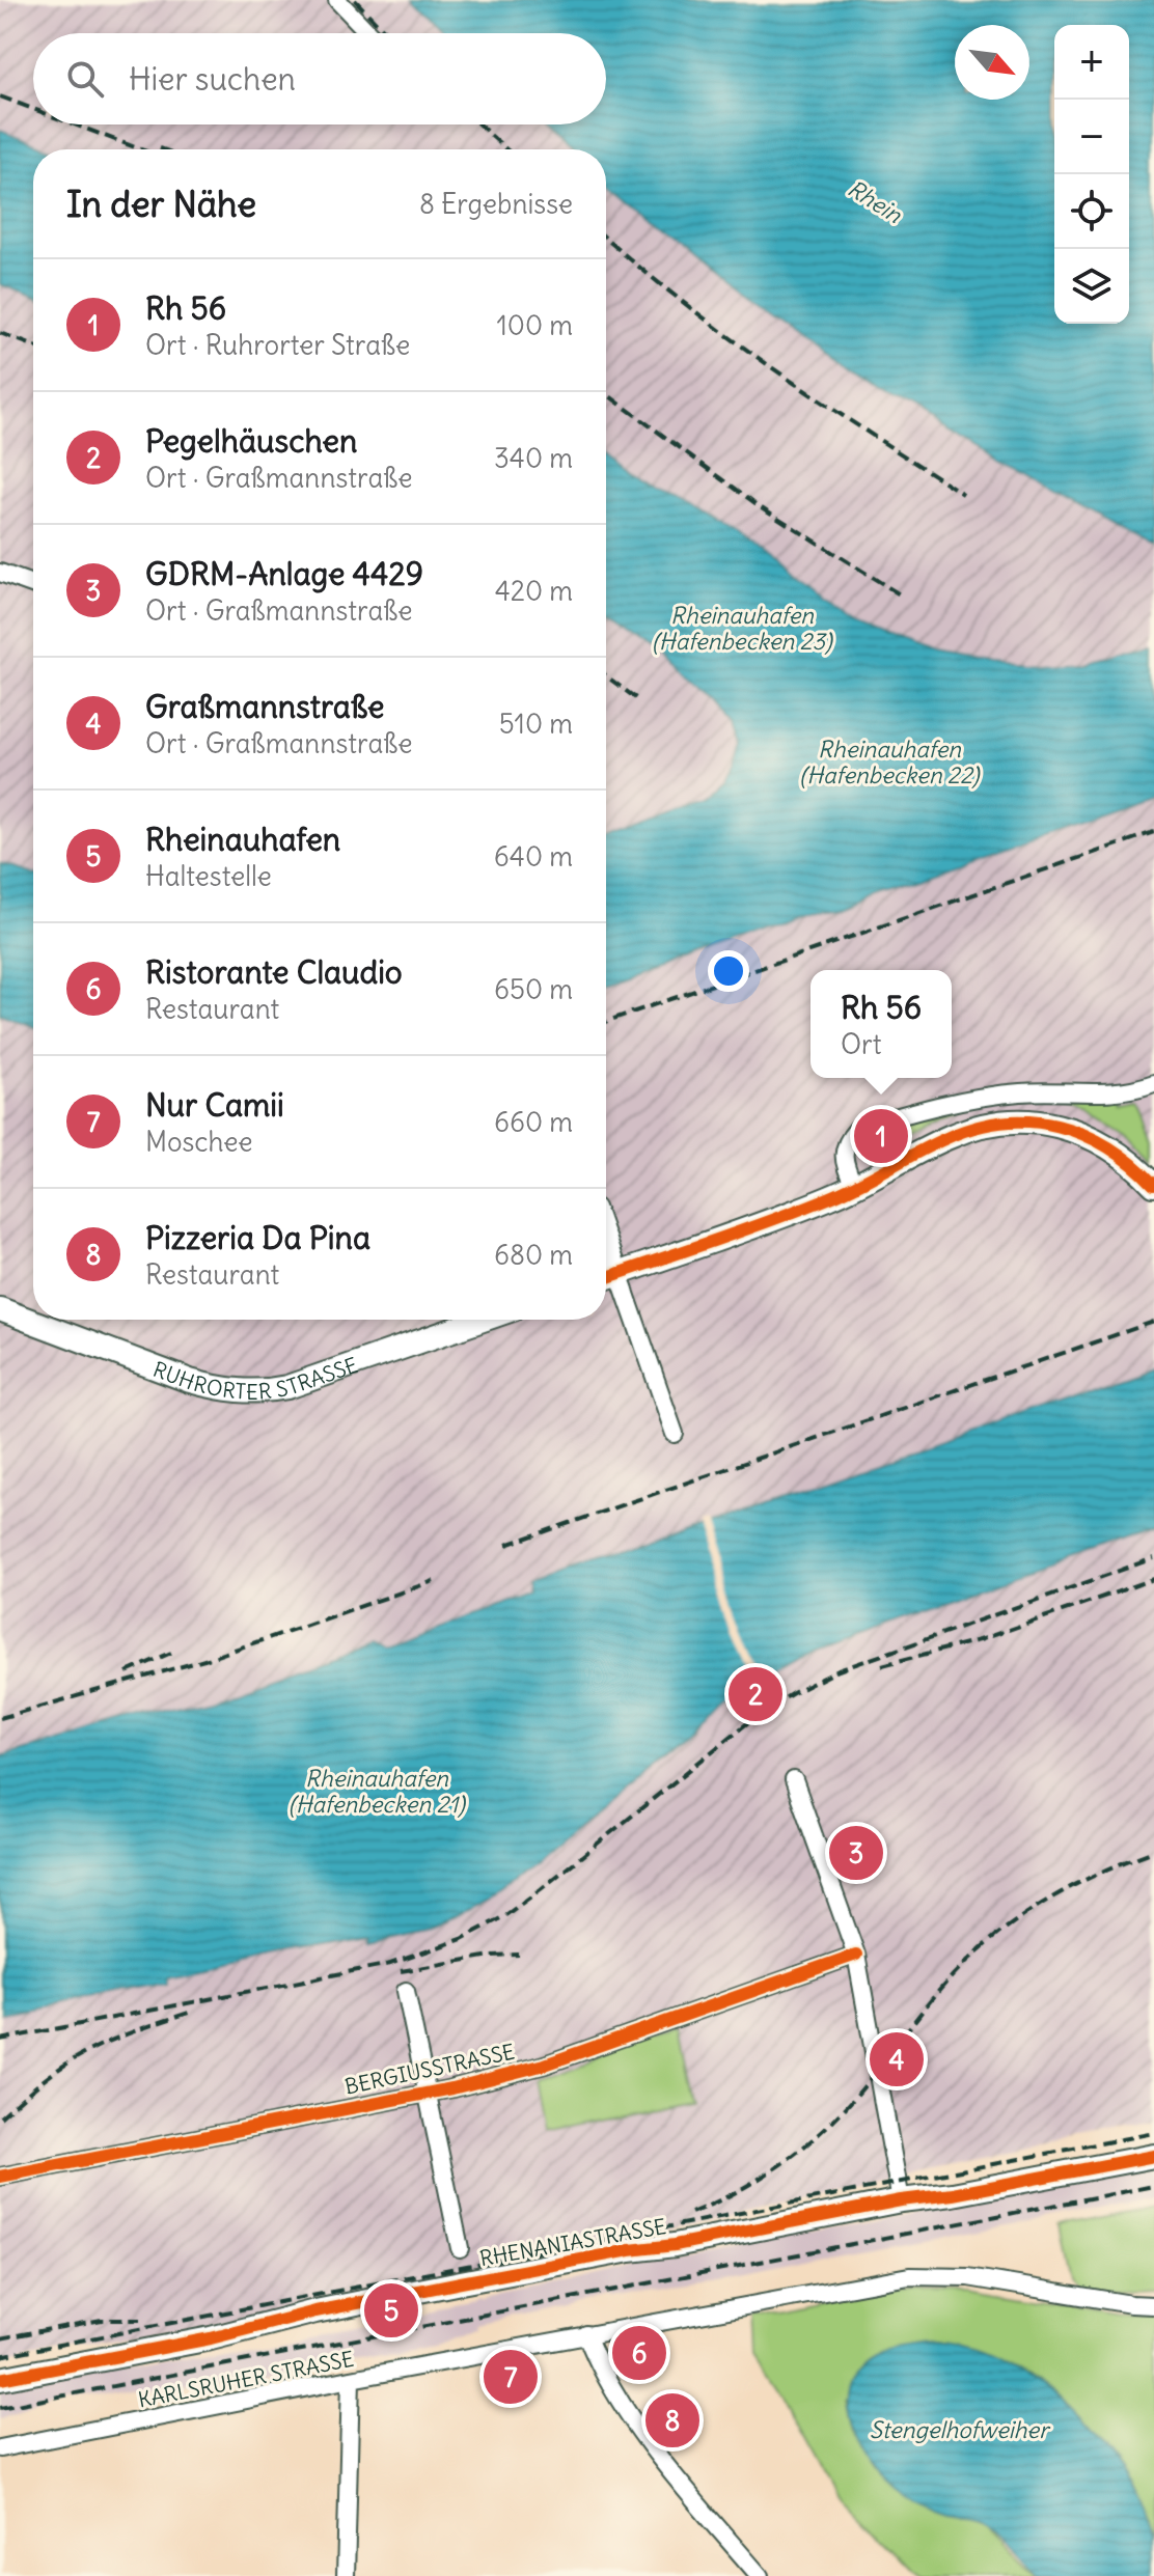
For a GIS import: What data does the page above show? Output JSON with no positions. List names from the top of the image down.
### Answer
{
  "streets": {
    "street": [
      "RUHRORTER STRASSE",
      "BERGIUSSTRASSE",
      "RHENANIASTRASSE",
      "KARLSRUHER STRASSE"
    ]
  },
  "water": [
    "Rhein",
    "Rheinauhafen (Hafenbecken 23)",
    "Rheinauhafen (Hafenbecken 22)",
    "Rheinauhafen (Hafenbecken 21)",
    "Stengelhofweiher"
  ],
  "north": "bottom right",
  "page": {
    "map_buttons": ["+", "−"],
    "search": "Hier suchen",
    "heading": ["In der Nähe", "8 Ergebnisse"],
    "list": [
      {
        "mark": "1",
        "name": "Rh 56",
        "note": "Ort · Ruhrorter Straße",
        "value": "100 m"
      },
      {
        "mark": "2",
        "name": "Pegelhäuschen",
        "note": "Ort · Graßmannstraße",
        "value": "340 m"
      },
      {
        "mark": "3",
        "name": "GDRM-Anlage 4429",
        "note": "Ort · Graßmannstraße",
        "value": "420 m"
      },
      {
        "mark": "4",
        "name": "Graßmannstraße",
        "note": "Ort · Graßmannstraße",
        "value": "510 m"
      },
      {
        "mark": "5",
        "name": "Rheinauhafen",
        "note": "Haltestelle",
        "value": "640 m"
      },
      {
        "mark": "6",
        "name": "Ristorante Claudio",
        "note": "Restaurant",
        "value": "650 m"
      },
      {
        "mark": "7",
        "name": "Nur Camii",
        "note": "Moschee",
        "value": "660 m"
      },
      {
        "mark": "8",
        "name": "Pizzeria Da Pina",
        "note": "Restaurant",
        "value": "680 m"
      }
    ],
    "popup": ["Rh 56", "Ort"],
    "pins": [
      "1",
      "2",
      "3",
      "4",
      "5",
      "6",
      "7",
      "8"
    ]
  }
}
